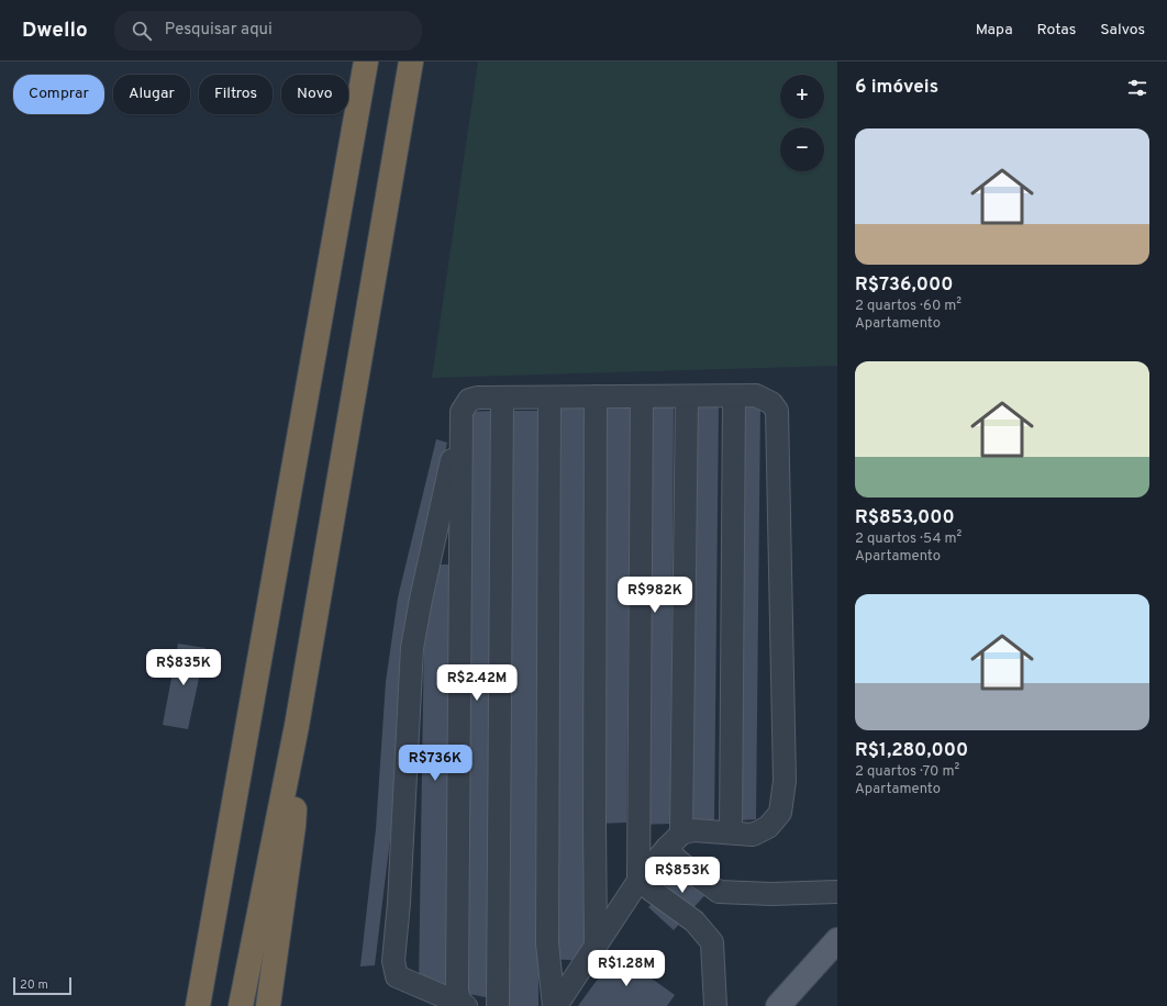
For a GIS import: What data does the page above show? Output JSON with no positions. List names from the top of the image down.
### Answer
{
  "scale_bar": "20 m",
  "page": {
    "header": "Dwello",
    "search": "Pesquisar aqui",
    "nav": ["Mapa", "Rotas", "Salvos"],
    "heading": "6 imóveis",
    "map_buttons": ["+", "−"],
    "chip": [
      "Comprar",
      "Alugar",
      "Filtros",
      "Novo"
    ],
    "list": [
      {
        "name": "R$736,000",
        "note": "2 quartos · 60 m² · Apartamento"
      },
      {
        "name": "R$853,000",
        "note": "2 quartos · 54 m² · Apartamento"
      },
      {
        "name": "R$1,280,000",
        "note": "2 quartos · 70 m² · Apartamento"
      }
    ],
    "price": [
      "R$982K",
      "R$835K",
      "R$2.42M",
      "R$736K",
      "R$853K",
      "R$1.28M"
    ],
    "scale": "20 m"
  }
}
